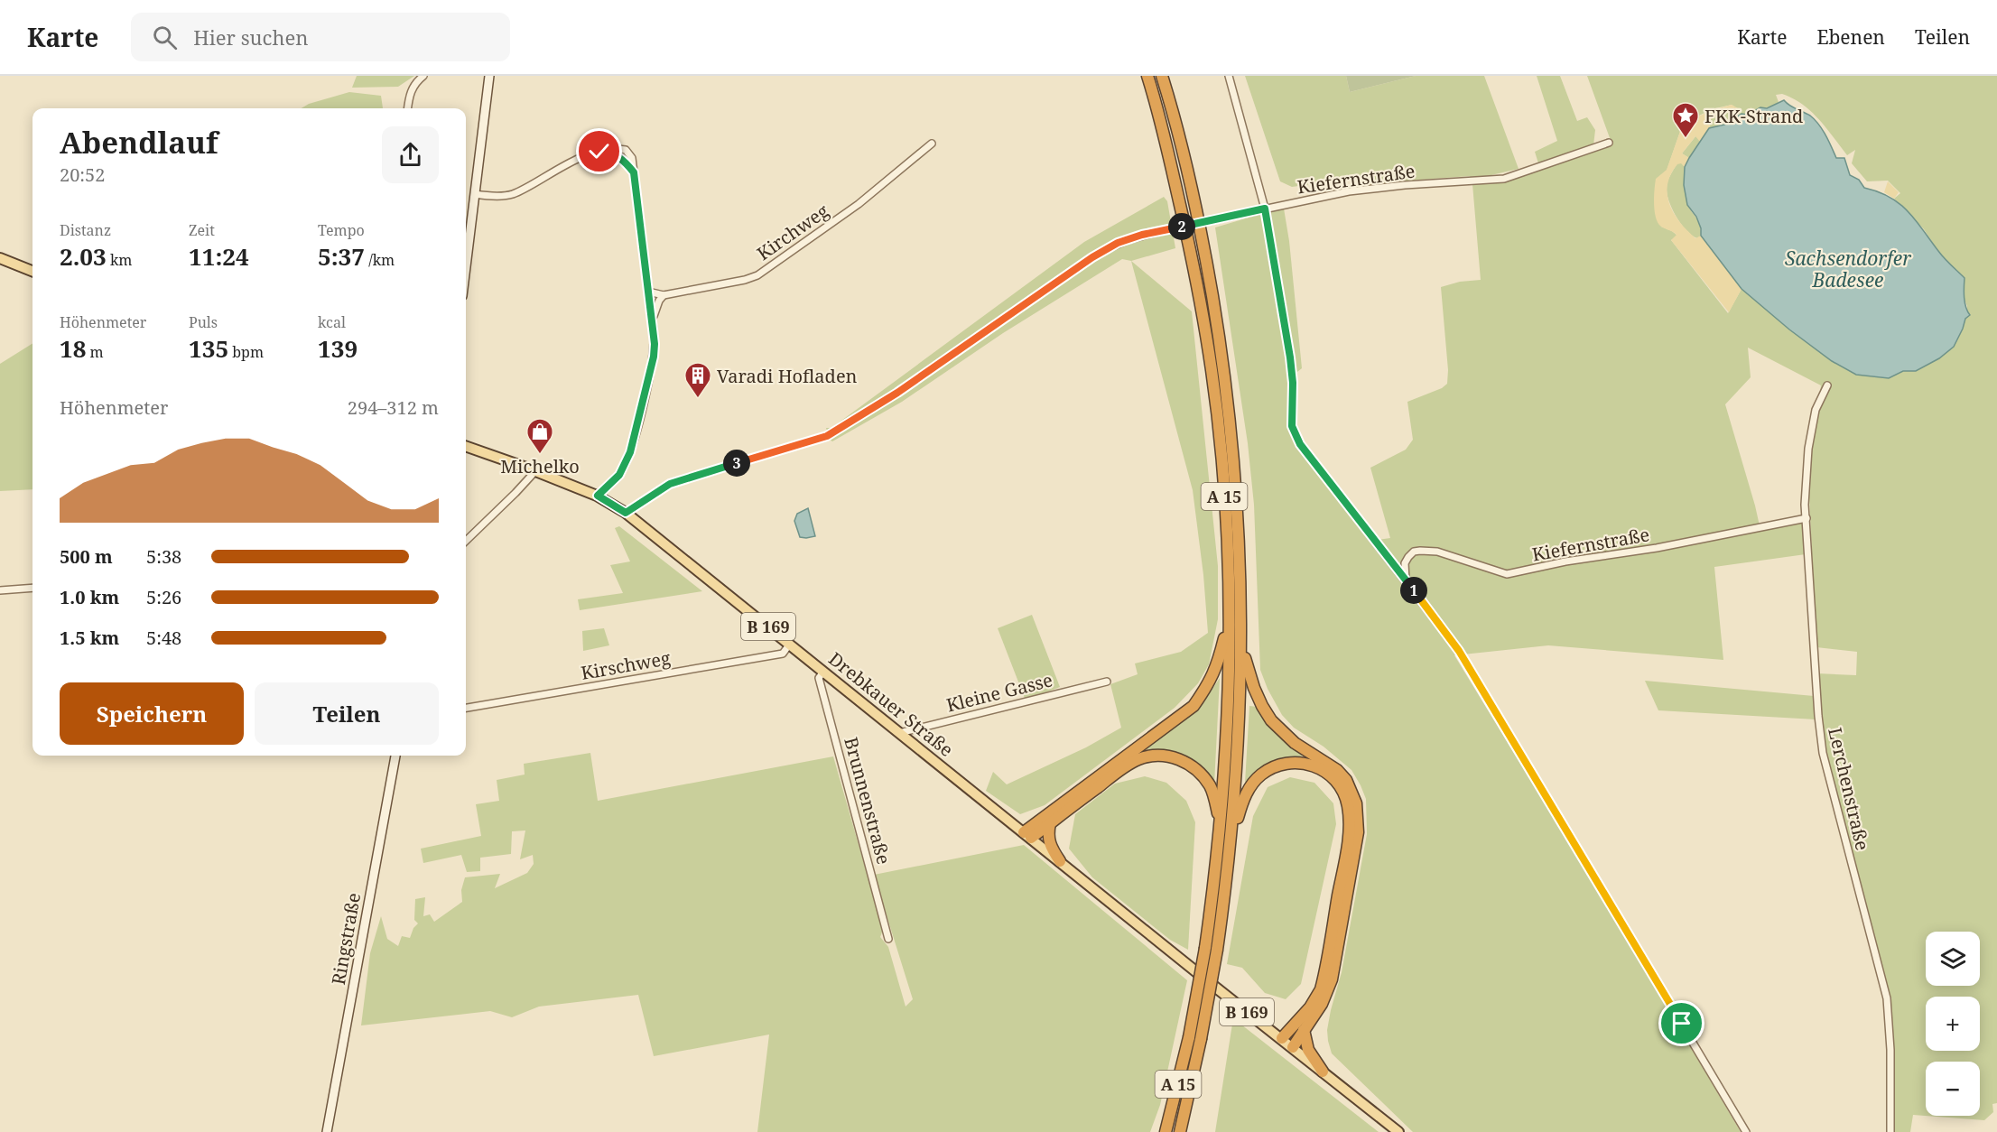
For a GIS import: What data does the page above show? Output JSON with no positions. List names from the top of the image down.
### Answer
{
  "streets": {
    "highway": ["A 15"],
    "main road": ["B 169", "Drebkauer Straße", "Ringstraße"],
    "street": [
      "Kiefernstraße",
      "Kirchweg",
      "Kirschweg",
      "Kleine Gasse",
      "Lerchenstraße",
      "Brunnenstraße"
    ]
  },
  "crossings": [
    ["Kiefernstraße", "Drebkauer Straße"],
    ["Kiefernstraße", "Lerchenstraße"],
    ["B 169", "Drebkauer Straße"],
    ["Kirschweg", "Drebkauer Straße"],
    ["Kleine Gasse", "Drebkauer Straße"],
    ["Drebkauer Straße", "Brunnenstraße"]
  ],
  "water": ["Sachsendorfer Badesee"],
  "places": {
    "place": ["FKK-Strand"],
    "building": ["Varadi Hofladen"],
    "shop": ["Michelko"]
  },
  "page": {
    "header": "Karte",
    "search": "Hier suchen",
    "nav": ["Karte", "Ebenen", "Teilen"],
    "heading": ["Abendlauf", "20:52"],
    "stats": [
      ["Distanz", "2.03 km"],
      ["Zeit", "11:24"],
      ["Tempo", "5:37 /km"],
      ["Höhenmeter", "18 m"],
      ["Puls", "135 bpm"],
      ["kcal", "139"]
    ],
    "pins": ["2", "3", "1"],
    "chart": ["Höhenmeter", "294–312 m"],
    "list": [
      {
        "name": "500 m",
        "note": "5:38"
      },
      {
        "name": "1.0 km",
        "note": "5:26"
      },
      {
        "name": "1.5 km",
        "note": "5:48"
      }
    ],
    "buttons": ["Speichern", "Teilen"],
    "map_buttons": ["+", "−"]
  }
}
